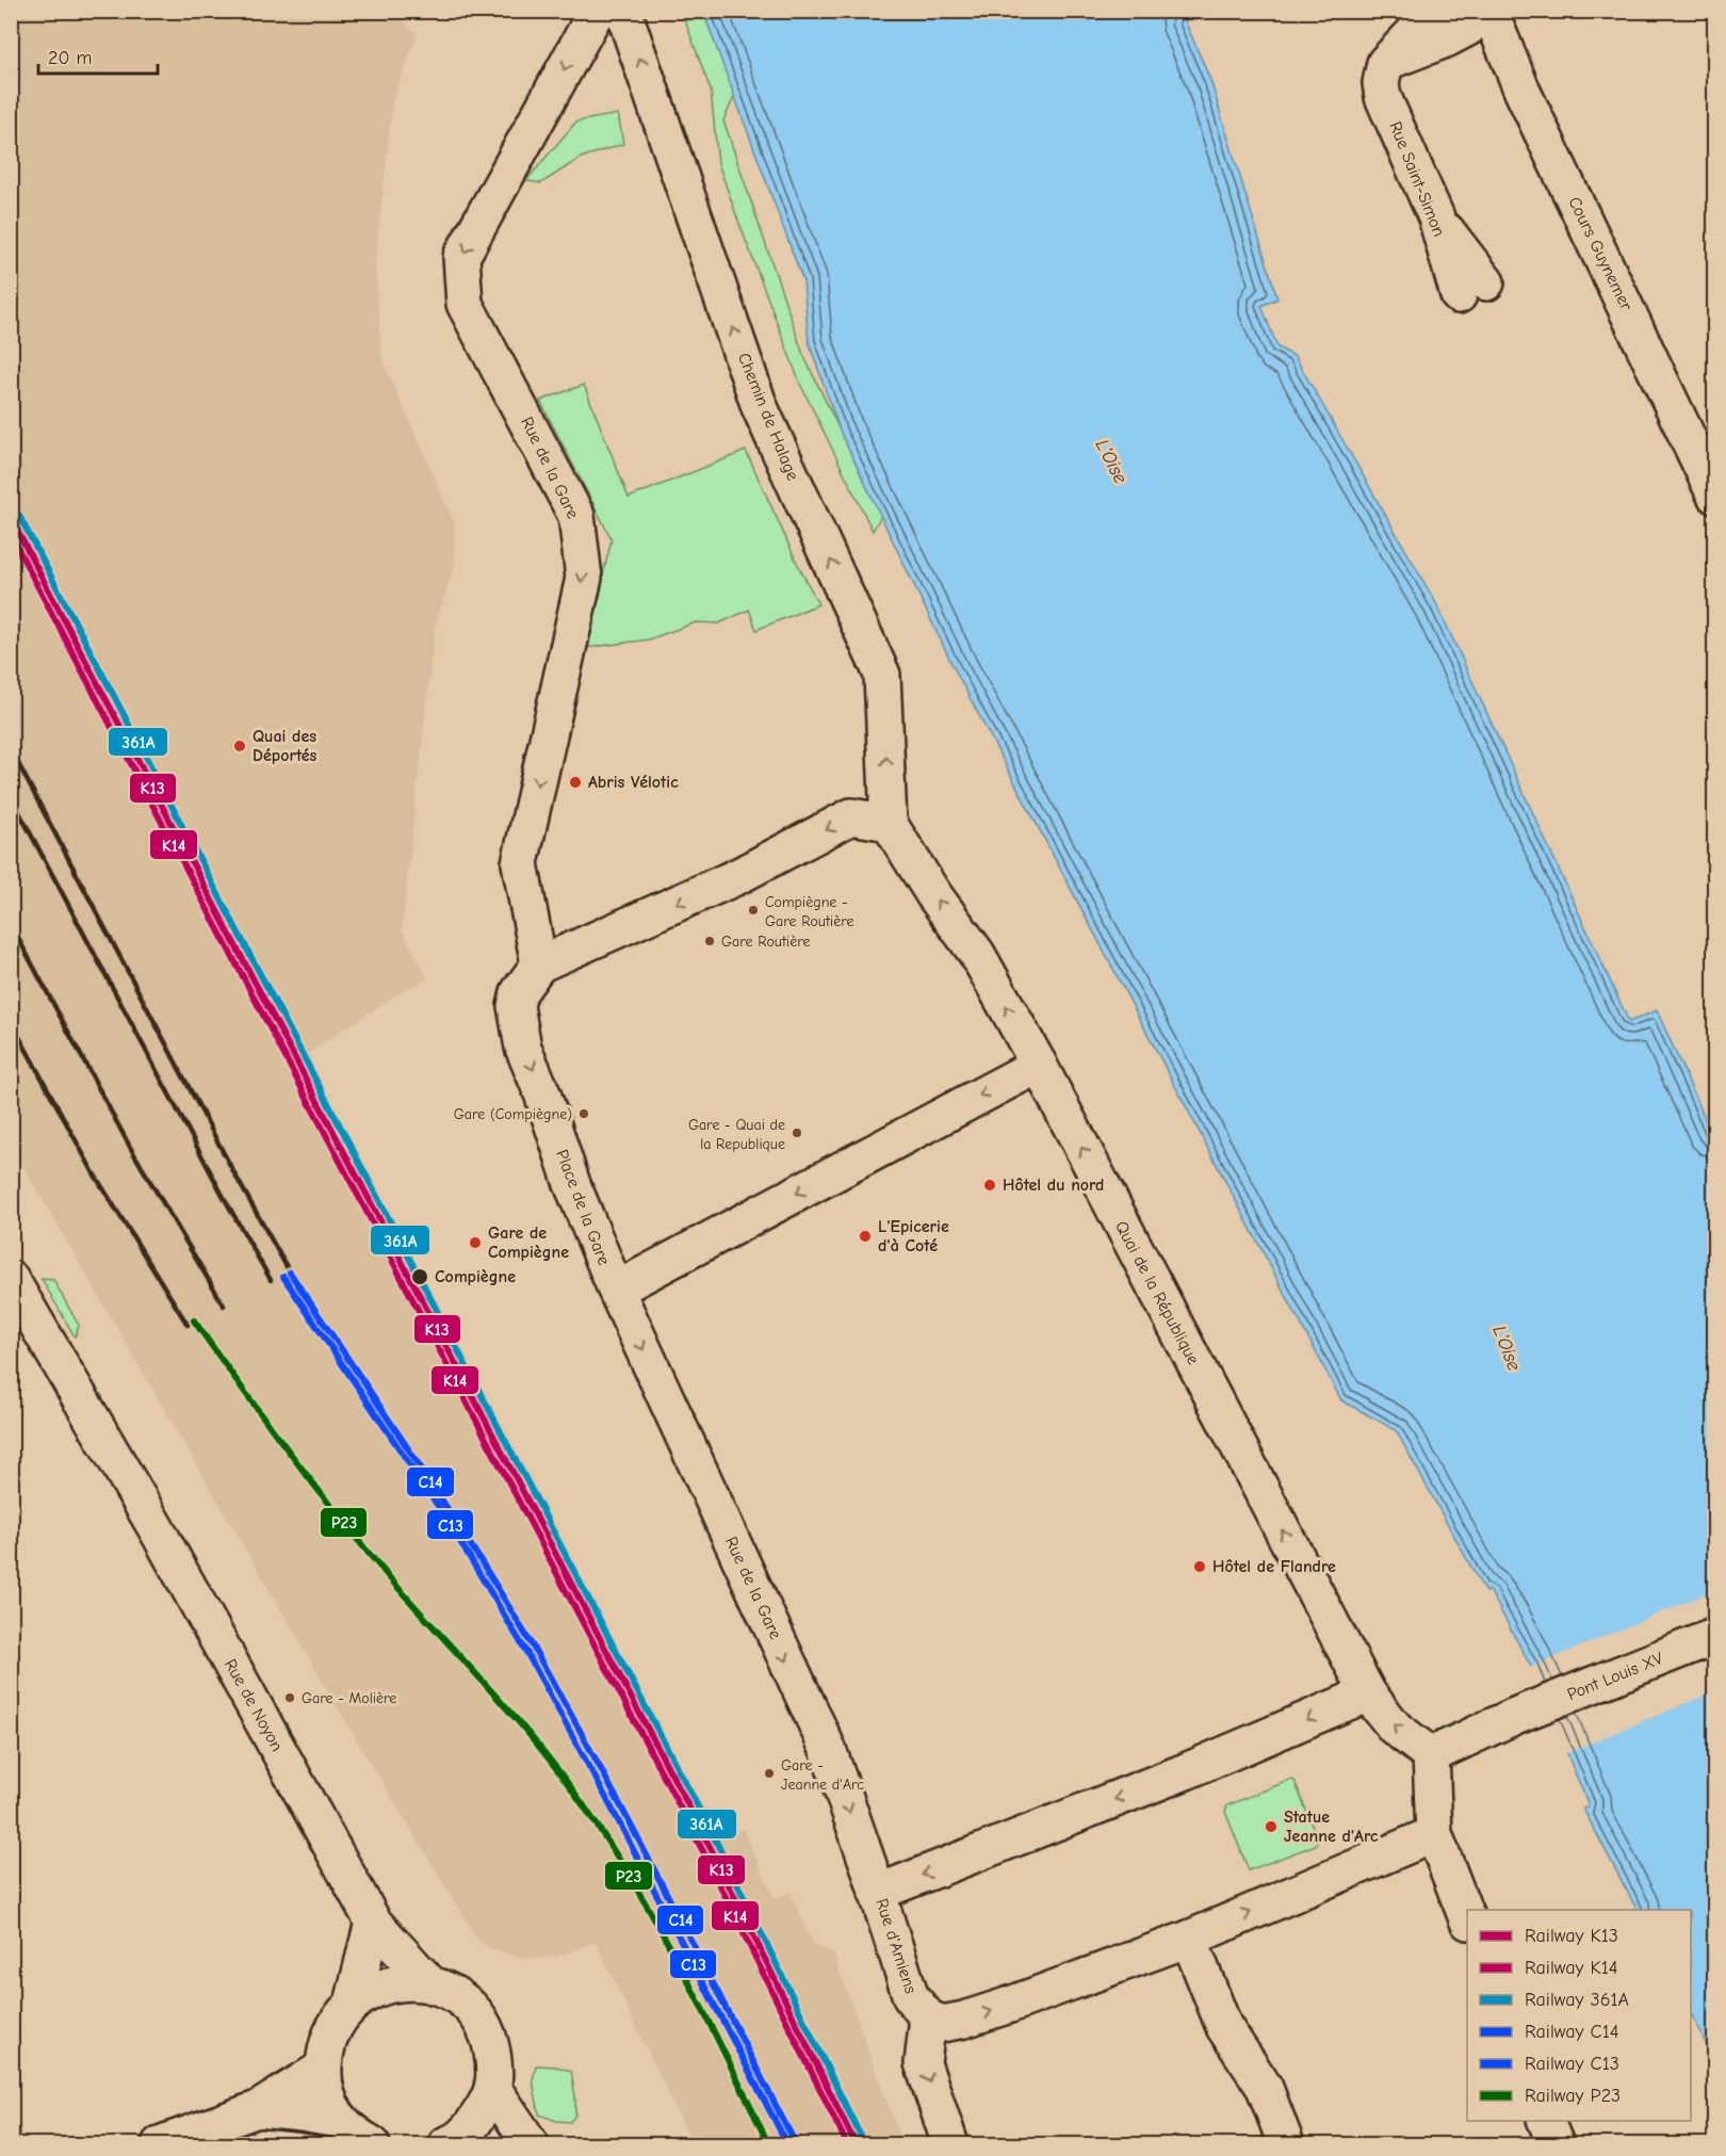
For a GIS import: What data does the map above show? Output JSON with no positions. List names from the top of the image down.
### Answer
{
  "streets": {
    "street": [
      "Rue Saint-Simon",
      "Cours Guynemer",
      "Chemin de Halage",
      "Rue de la Gare",
      "Place de la Gare",
      "Quai de la République",
      "Pont Louis XV",
      "Rue de Noyon",
      "Rue d'Amiens"
    ]
  },
  "crossings": [
    ["Chemin de Halage", "Place de la Gare"],
    ["Chemin de Halage", "Quai de la République"],
    ["Rue de la Gare", "Place de la Gare"],
    ["Rue de la Gare", "Rue d'Amiens"],
    ["Place de la Gare", "Quai de la République"],
    ["Quai de la République", "Pont Louis XV"],
    ["Quai de la République", "Rue d'Amiens"]
  ],
  "one_way": [
    "Chemin de Halage",
    "Rue de la Gare",
    "Place de la Gare",
    "Quai de la République"
  ],
  "water": ["L'Oise"],
  "places": [
    "Quai des Déportés",
    "Abris Vélotic",
    "Compiègne - Gare Routière",
    "Gare Routière",
    "Gare (Compiègne)",
    "Gare - Quai de la Republique",
    "Hôtel du nord",
    "L'Epicerie d'à Coté",
    "Gare de Compiègne",
    "Compiègne",
    "Hôtel de Flandre",
    "Gare - Molière",
    "Gare - Jeanne d'Arc",
    "Statue Jeanne d'Arc"
  ],
  "lines": [
    "rail line 361A",
    "rail line K13",
    "rail line K14",
    "rail line C14",
    "rail line C13",
    "rail line P23"
  ],
  "legend": [
    "Railway K13",
    "Railway K14",
    "Railway 361A",
    "Railway C14",
    "Railway C13",
    "Railway P23"
  ],
  "scale_bar": "20 m"
}
